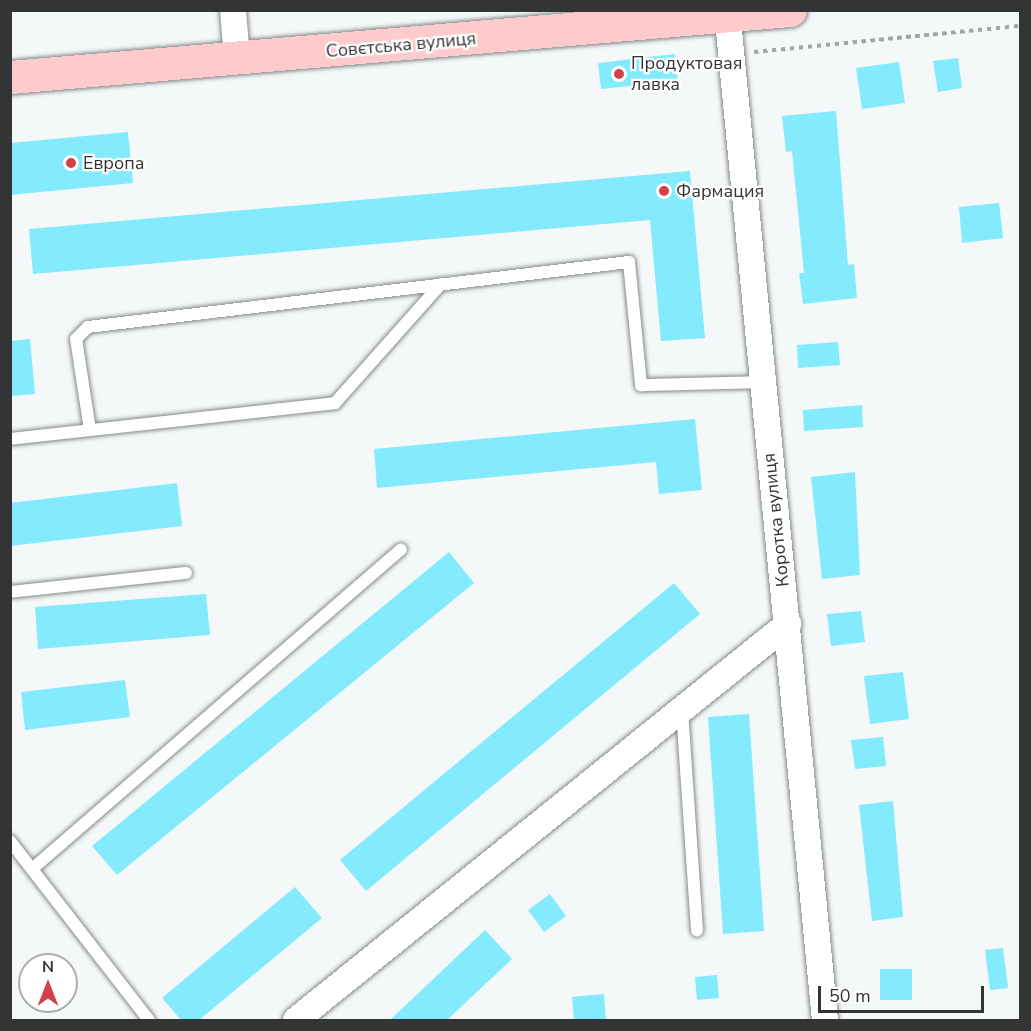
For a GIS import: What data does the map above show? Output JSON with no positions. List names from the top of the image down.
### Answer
{
  "streets": {
    "main road": ["Совєтська вулиця"],
    "street": ["Коротка вулиця"]
  },
  "crossings": [
    ["Совєтська вулиця", "Коротка вулиця"]
  ],
  "places": ["Продуктовая лавка", "Европа", "Фармация"],
  "scale_bar": "50 m",
  "north": "top"
}
